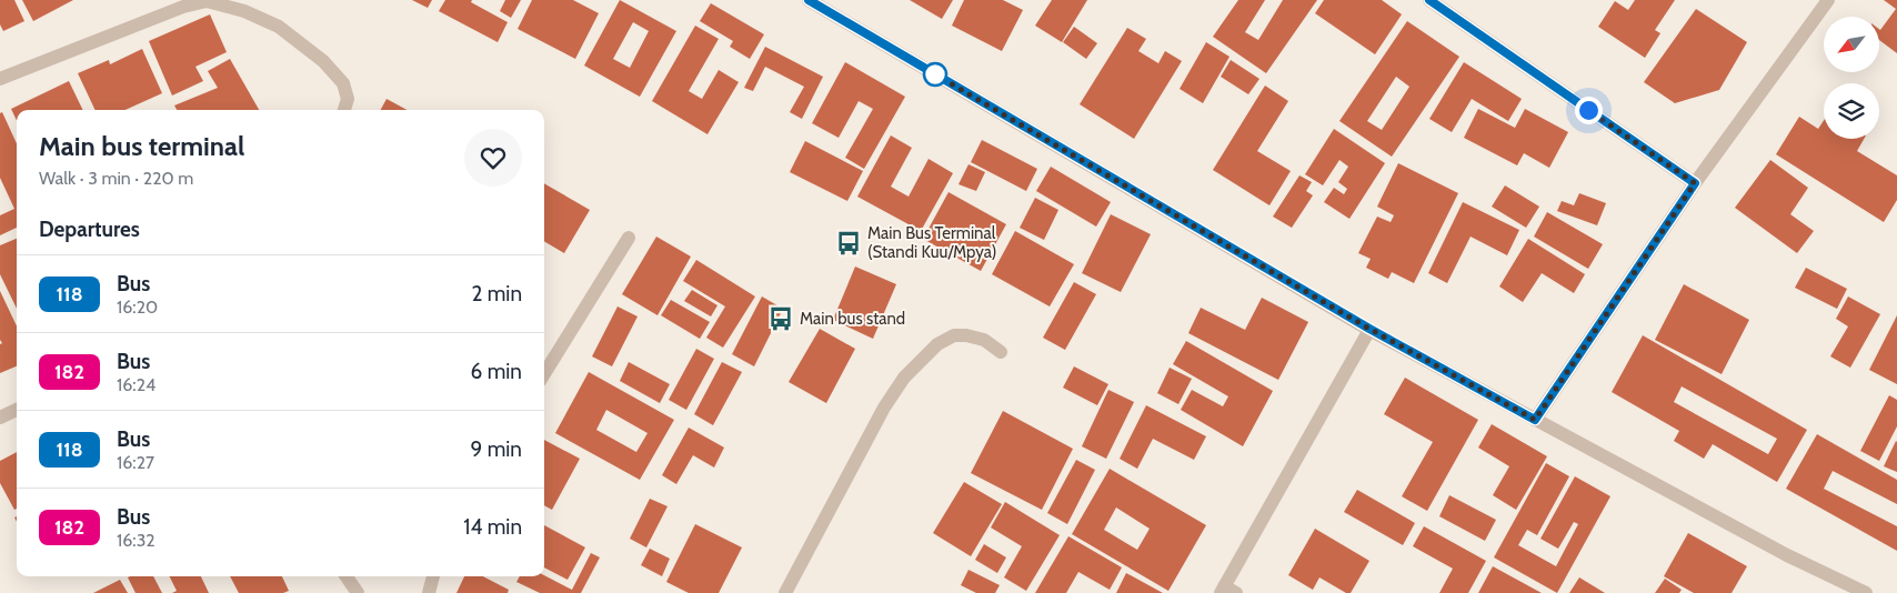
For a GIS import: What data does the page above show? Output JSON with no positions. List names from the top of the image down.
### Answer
{
  "places": {
    "bus stop": ["Main Bus Terminal (Standi Kuu/Mpya)", "Main bus stand"]
  },
  "lines": ["bus line 118"],
  "north": "bottom left",
  "page": {
    "heading": [
      ["Main bus terminal", "Walk · 3 min · 220 m"],
      "Departures"
    ],
    "list": [
      {
        "mark": "118",
        "name": "Bus",
        "note": "16:20",
        "value": "2 min"
      },
      {
        "mark": "182",
        "name": "Bus",
        "note": "16:24",
        "value": "6 min"
      },
      {
        "mark": "118",
        "name": "Bus",
        "note": "16:27",
        "value": "9 min"
      },
      {
        "mark": "182",
        "name": "Bus",
        "note": "16:32",
        "value": "14 min"
      }
    ]
  }
}
